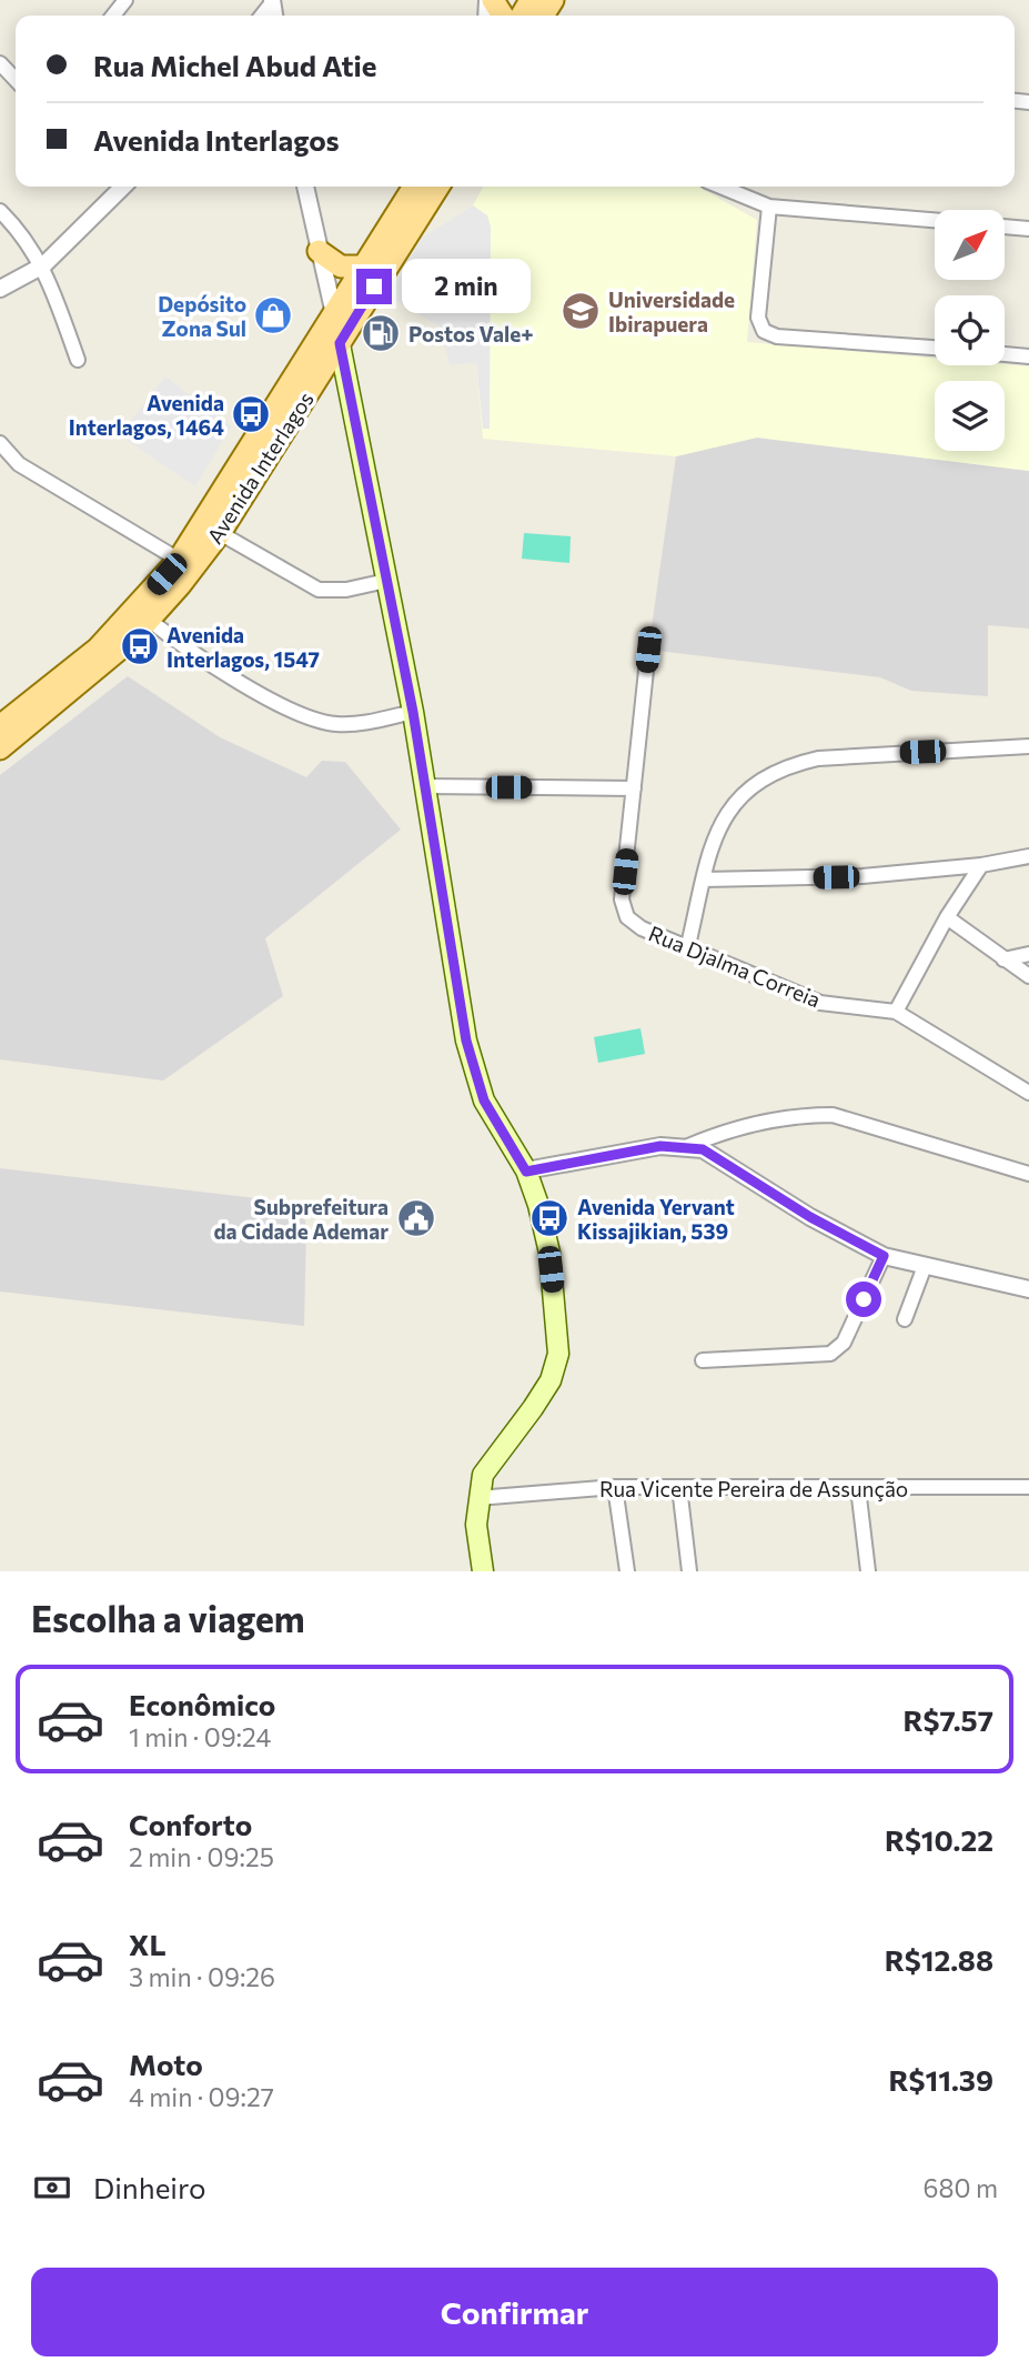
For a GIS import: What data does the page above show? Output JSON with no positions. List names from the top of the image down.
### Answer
{
  "streets": {
    "main road": ["Avenida Interlagos"],
    "street": ["Rua Djalma Correia", "Rua Vicente Pereira de Assunção"]
  },
  "places": {
    "school or university": ["Universidade Ibirapuera"],
    "shop": ["Depósito Zona Sul"],
    "fuel station": ["Postos Vale+"],
    "bus stop": ["Avenida Interlagos, 1464", "Avenida Interlagos, 1547", "Avenida Yervant Kissajikian, 539"],
    "public building": ["Subprefeitura da Cidade Ademar"]
  },
  "north": "top right",
  "page": {
    "banner": ["Rua Michel Abud Atie", "Avenida Interlagos"],
    "bubble": "2 min",
    "heading": "Escolha a viagem",
    "list": [
      {
        "name": "Econômico",
        "note": "1 min · 09:24",
        "value": "R$7.57"
      },
      {
        "name": "Conforto",
        "note": "2 min · 09:25",
        "value": "R$10.22"
      },
      {
        "name": "XL",
        "note": "3 min · 09:26",
        "value": "R$12.88"
      },
      {
        "name": "Moto",
        "note": "4 min · 09:27",
        "value": "R$11.39"
      }
    ],
    "pay": ["Dinheiro", "680 m"],
    "buttons": "Confirmar"
  }
}
